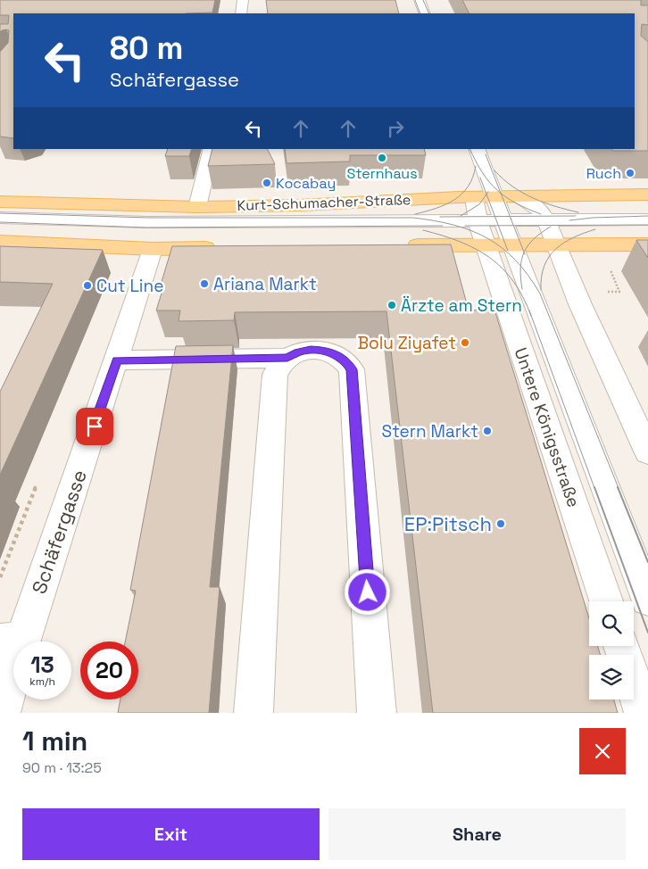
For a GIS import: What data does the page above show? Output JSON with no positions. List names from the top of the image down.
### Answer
{
  "streets": {
    "main road": ["Kurt-Schumacher-Straße"],
    "street": ["Untere Königsstraße", "Schäfergasse"]
  },
  "crossings": [
    ["Kurt-Schumacher-Straße", "Untere Königsstraße"]
  ],
  "places": [
    "Sternhaus",
    "Ruch",
    "Kocabay",
    "Ariana Markt",
    "Cut Line",
    "Ärzte am Stern",
    "Bolu Ziyafet",
    "Stern Markt",
    "EP:Pitsch"
  ],
  "page": {
    "turn": ["80 m", "Schäfergasse"],
    "speed": "13 km/h",
    "limit": "20",
    "heading": ["1 min", "90 m · 13:25"],
    "buttons": ["Exit", "Share"]
  }
}
